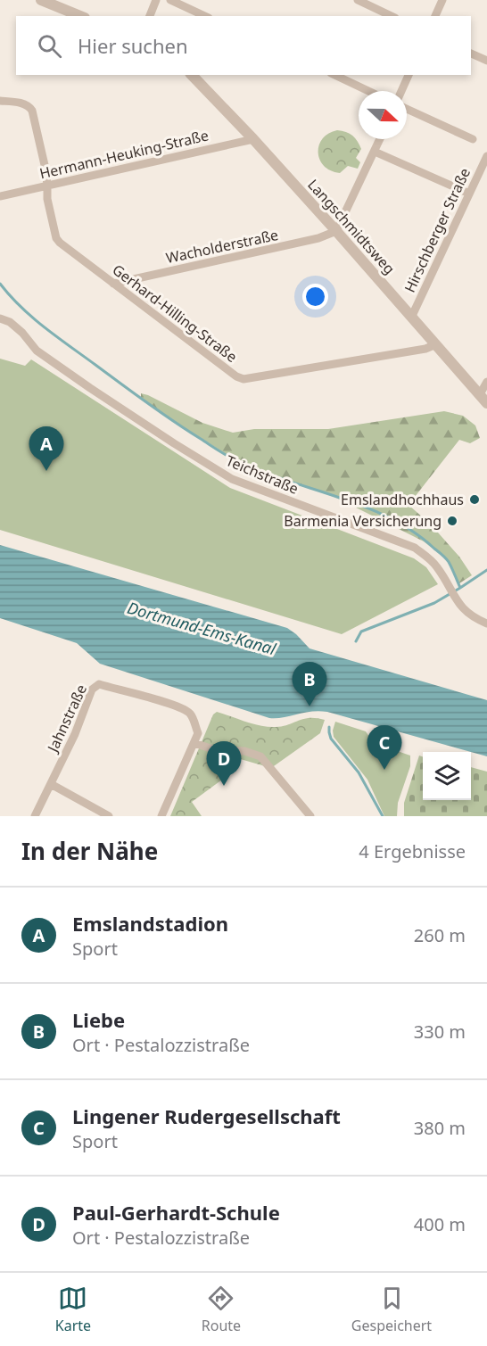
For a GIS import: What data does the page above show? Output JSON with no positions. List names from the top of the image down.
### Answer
{
  "streets": {
    "street": [
      "Hermann-Heuking-Straße",
      "Langschmidtsweg",
      "Hirschberger Straße",
      "Wacholderstraße",
      "Gerhard-Hilling-Straße",
      "Teichstraße",
      "Jahnstraße"
    ]
  },
  "crossings": [
    ["Hermann-Heuking-Straße", "Langschmidtsweg"],
    ["Hermann-Heuking-Straße", "Gerhard-Hilling-Straße"],
    ["Langschmidtsweg", "Hirschberger Straße"],
    ["Langschmidtsweg", "Wacholderstraße"],
    ["Langschmidtsweg", "Gerhard-Hilling-Straße"],
    ["Wacholderstraße", "Gerhard-Hilling-Straße"]
  ],
  "water": ["Dortmund-Ems-Kanal"],
  "places": ["Emslandhochhaus", "Barmenia Versicherung"],
  "north": "right",
  "page": {
    "search": "Hier suchen",
    "pins": [
      "A",
      "B",
      "C",
      "D"
    ],
    "heading": ["In der Nähe", "4 Ergebnisse"],
    "list": [
      {
        "mark": "A",
        "name": "Emslandstadion",
        "note": "Sport",
        "value": "260 m"
      },
      {
        "mark": "B",
        "name": "Liebe",
        "note": "Ort · Pestalozzistraße",
        "value": "330 m"
      },
      {
        "mark": "C",
        "name": "Lingener Rudergesellschaft",
        "note": "Sport",
        "value": "380 m"
      },
      {
        "mark": "D",
        "name": "Paul-Gerhardt-Schule",
        "note": "Ort · Pestalozzistraße",
        "value": "400 m"
      }
    ],
    "nav": ["Karte", "Route", "Gespeichert"]
  }
}
